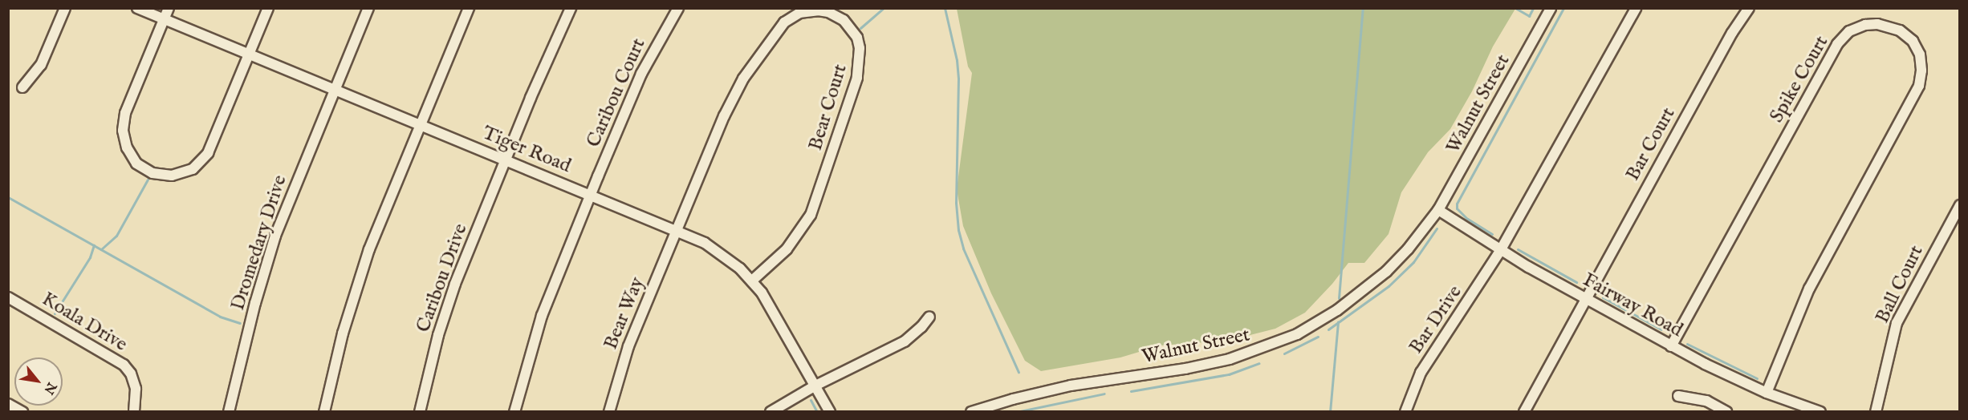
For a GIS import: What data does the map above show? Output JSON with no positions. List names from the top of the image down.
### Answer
{
  "streets": {
    "street": [
      "Spike Court",
      "Caribou Court",
      "Walnut Street",
      "Bear Court",
      "Bar Court",
      "Tiger Road",
      "Dromedary Drive",
      "Caribou Drive",
      "Ball Court",
      "Fairway Road",
      "Bear Way",
      "Bar Drive",
      "Koala Drive"
    ]
  },
  "crossings": [
    ["Spike Court", "Fairway Road"],
    ["Caribou Court", "Tiger Road"],
    ["Walnut Street", "Fairway Road"],
    ["Bear Court", "Tiger Road"],
    ["Bear Court", "Bear Way"],
    ["Bar Court", "Fairway Road"],
    ["Tiger Road", "Dromedary Drive"],
    ["Tiger Road", "Caribou Drive"],
    ["Tiger Road", "Bear Way"],
    ["Fairway Road", "Bar Drive"]
  ],
  "north": "bottom right"
}
